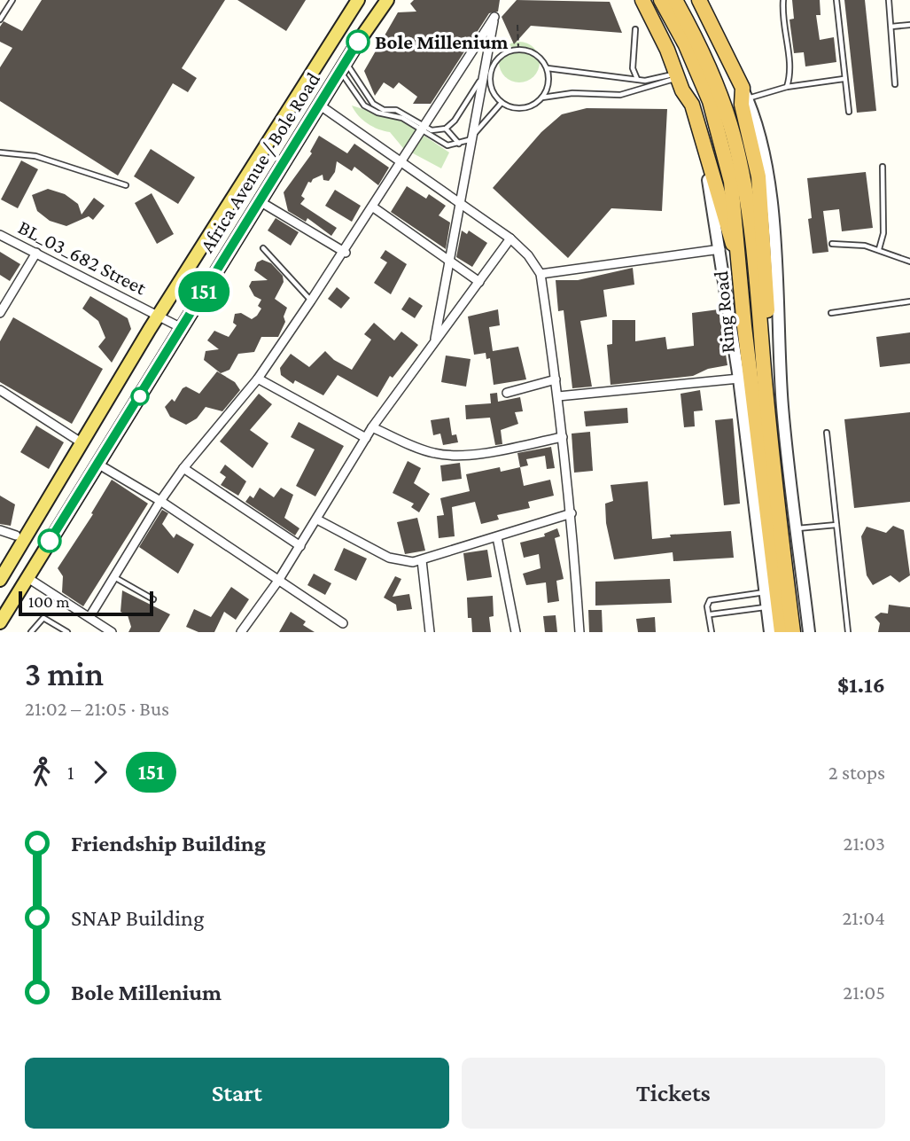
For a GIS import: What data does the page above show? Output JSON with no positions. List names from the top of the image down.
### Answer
{
  "streets": {
    "highway": ["Ring Road"],
    "main road": ["Africa Avenue / Bole Road"],
    "street": ["BL_03_682 Street"]
  },
  "crossings": [
    ["Africa Avenue / Bole Road", "BL_03_682 Street"]
  ],
  "places": ["Bole Millenium"],
  "lines": ["bus line 151"],
  "scale_bar": "100 m",
  "page": {
    "on_map": "151",
    "scale": "100 m",
    "heading": ["3 min", "21:02 – 21:05 · Bus", "$1.16"],
    "legs": ["1", "151", "2 stops"],
    "list": [
      {
        "name": "Friendship Building",
        "value": "21:03"
      },
      {
        "name": "SNAP Building",
        "value": "21:04"
      },
      {
        "name": "Bole Millenium",
        "value": "21:05"
      }
    ],
    "buttons": ["Start", "Tickets"]
  }
}
